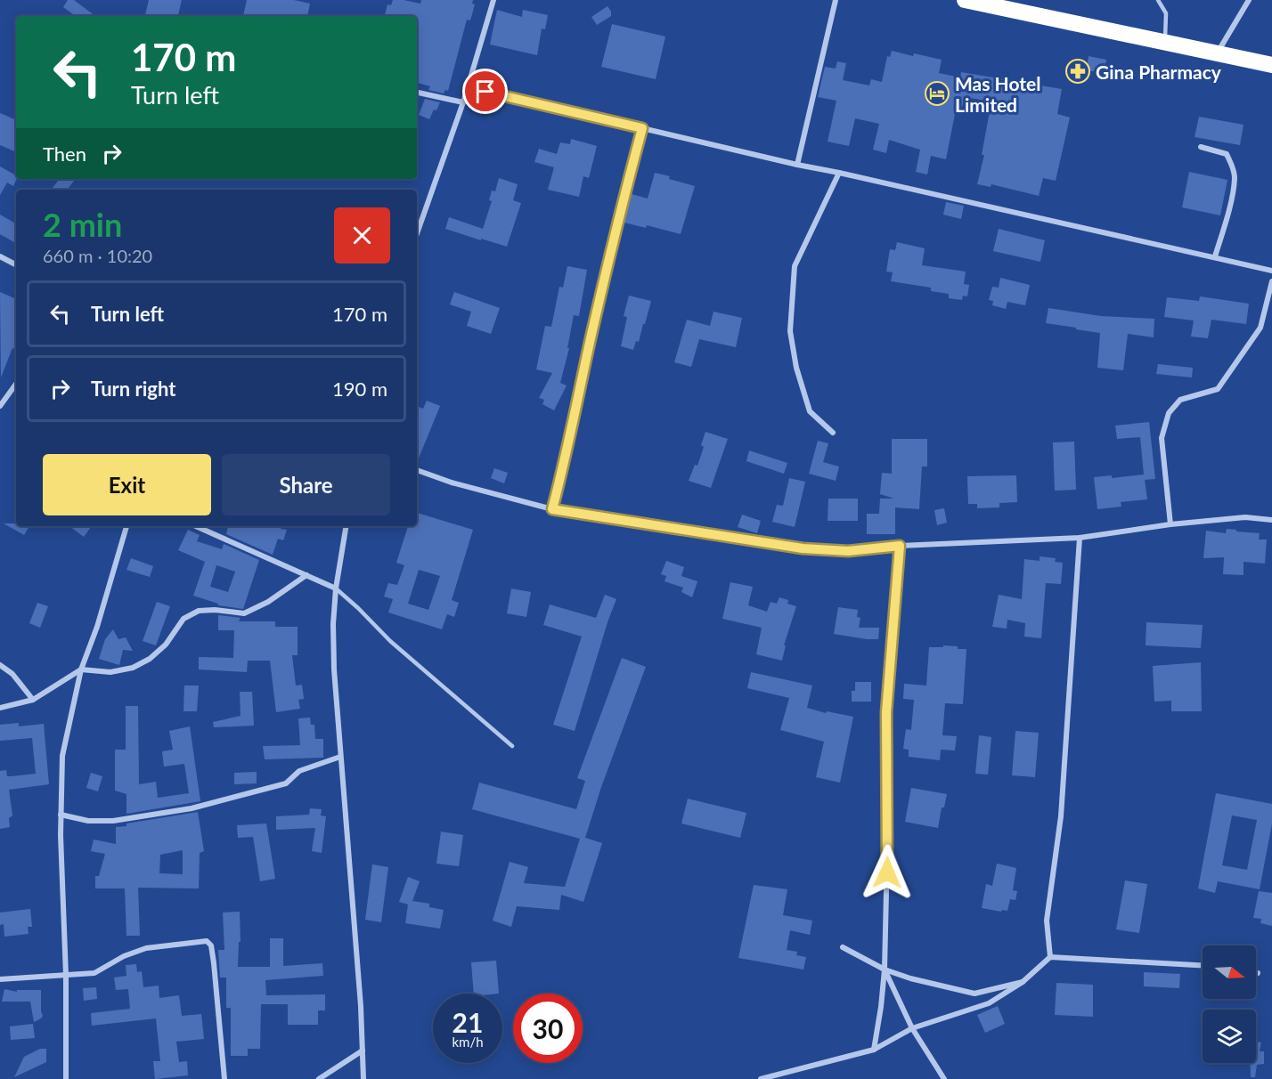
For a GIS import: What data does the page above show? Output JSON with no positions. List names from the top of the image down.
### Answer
{
  "places": {
    "pharmacy": ["Gina Pharmacy"],
    "hotel": ["Mas Hotel Limited"]
  },
  "north": "right",
  "page": {
    "turn": ["170 m", "Turn left"],
    "then": "Then",
    "heading": ["2 min", "660 m · 10:20"],
    "list": [
      {
        "name": "Turn left",
        "value": "170 m"
      },
      {
        "name": "Turn right",
        "value": "190 m"
      }
    ],
    "buttons": ["Exit", "Share"],
    "speed": "21 km/h",
    "limit": "30"
  }
}
